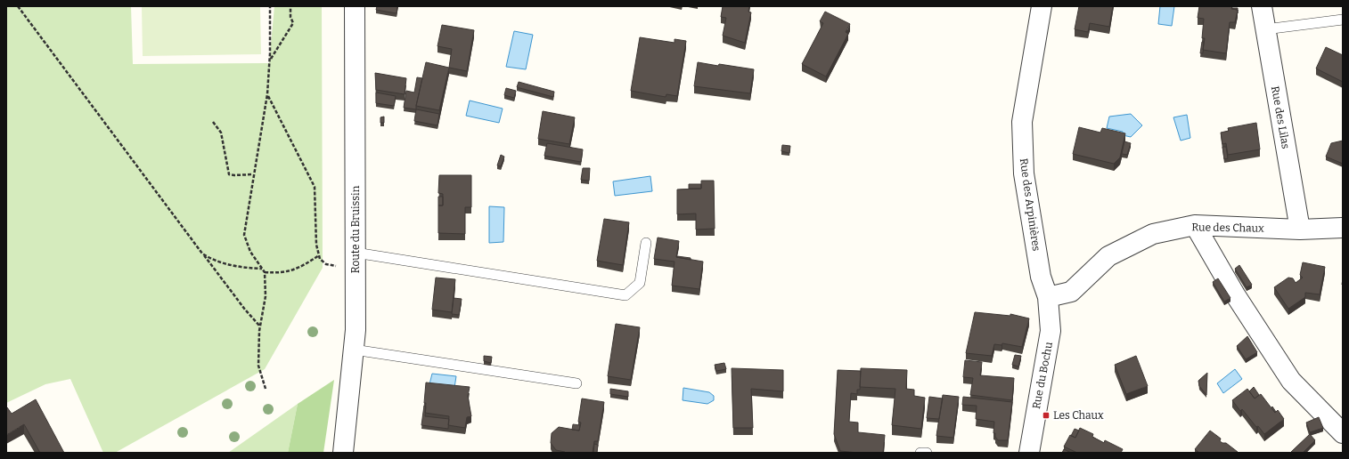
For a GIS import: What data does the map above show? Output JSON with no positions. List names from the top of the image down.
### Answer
{
  "streets": {
    "street": [
      "Rue des Lilas",
      "Rue des Arpinières",
      "Rue des Chaux",
      "Route du Bruissin",
      "Rue du Bochu"
    ]
  },
  "crossings": [
    ["Rue des Lilas", "Rue des Chaux"],
    ["Rue des Arpinières", "Rue des Chaux"],
    ["Rue des Arpinières", "Rue du Bochu"],
    ["Rue des Chaux", "Rue du Bochu"]
  ],
  "places": {
    "transit": ["Les Chaux"]
  }
}
